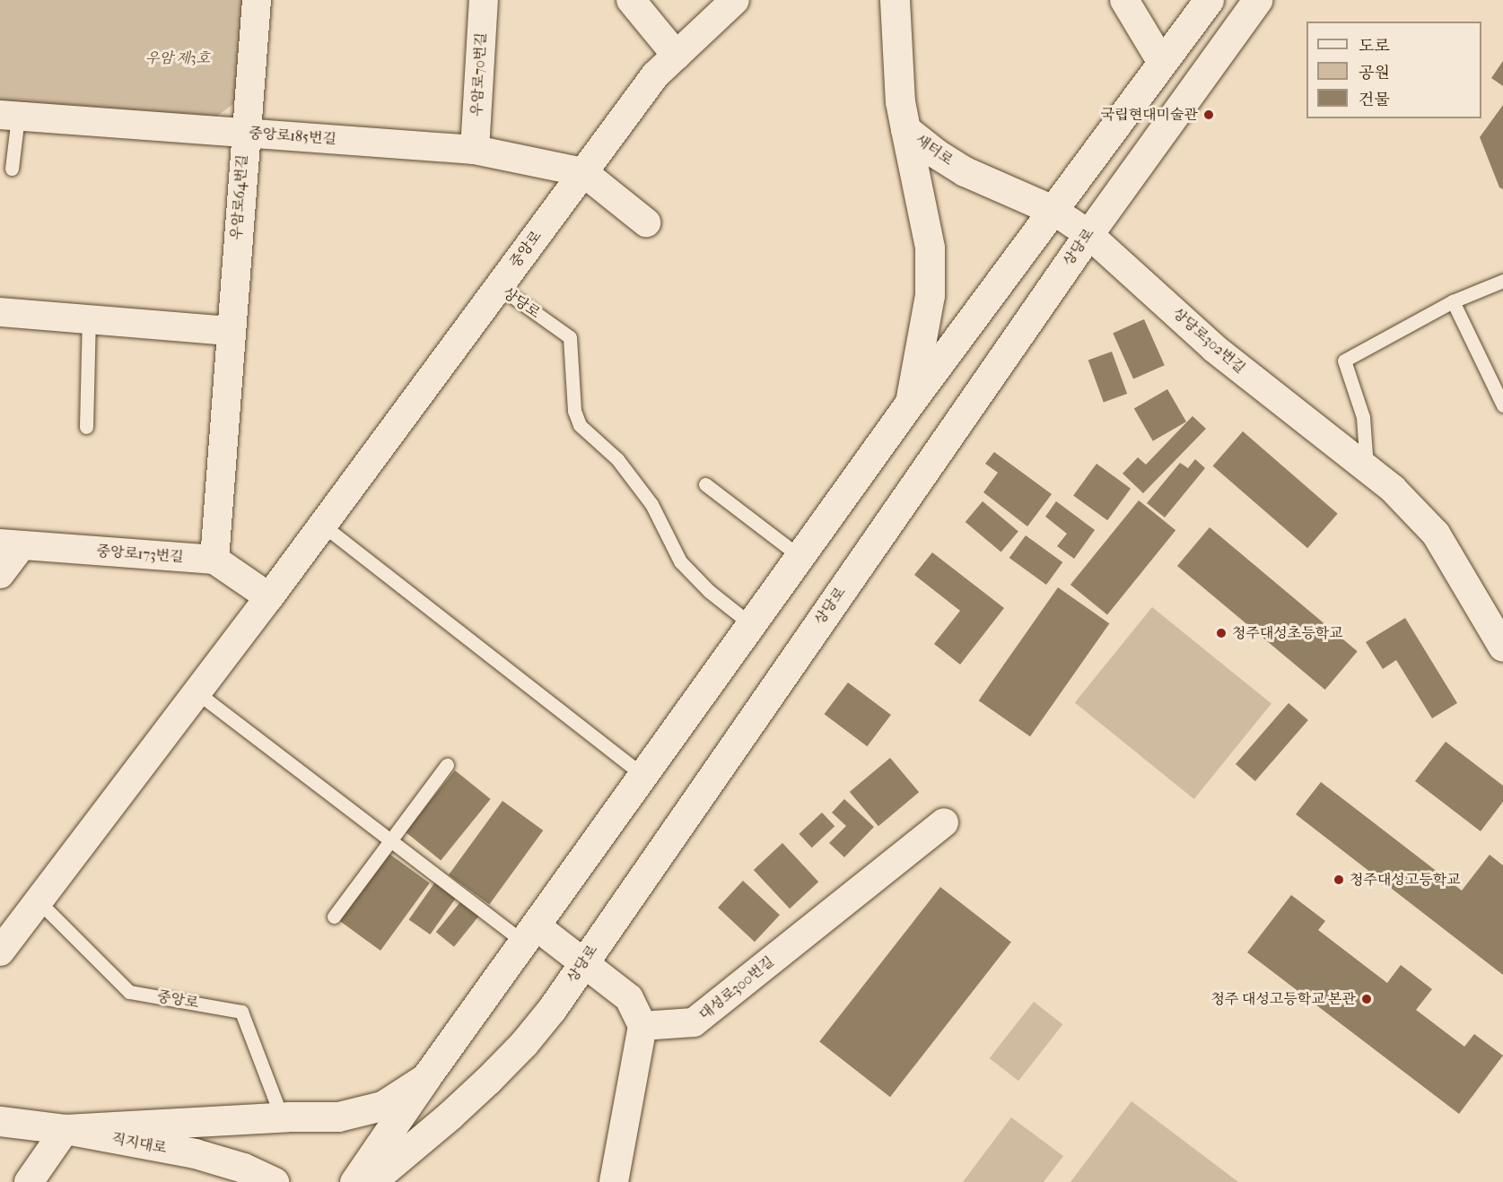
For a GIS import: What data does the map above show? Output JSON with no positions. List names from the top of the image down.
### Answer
{
  "streets": {
    "main road": ["새터로", "상당로", "직지대로"],
    "street": [
      "우암로70번길",
      "중앙로185번길",
      "우암로64번길",
      "중앙로",
      "상당로302번길",
      "중앙로173번길",
      "대성로300번길"
    ]
  },
  "crossings": [
    ["우암로70번길", "중앙로185번길"],
    ["중앙로185번길", "우암로64번길"],
    ["중앙로185번길", "중앙로"],
    ["새터로", "상당로302번길"],
    ["우암로64번길", "중앙로173번길"],
    ["상당로", "중앙로"],
    ["상당로", "상당로302번길"],
    ["중앙로", "중앙로173번길"]
  ],
  "parks": ["우암 제3호"],
  "places": [
    "국립현대미술관",
    "청주대성초등학교",
    "청주대성고등학교",
    "청주 대성고등학교 본관"
  ],
  "legend": ["도로", "공원", "건물"]
}
